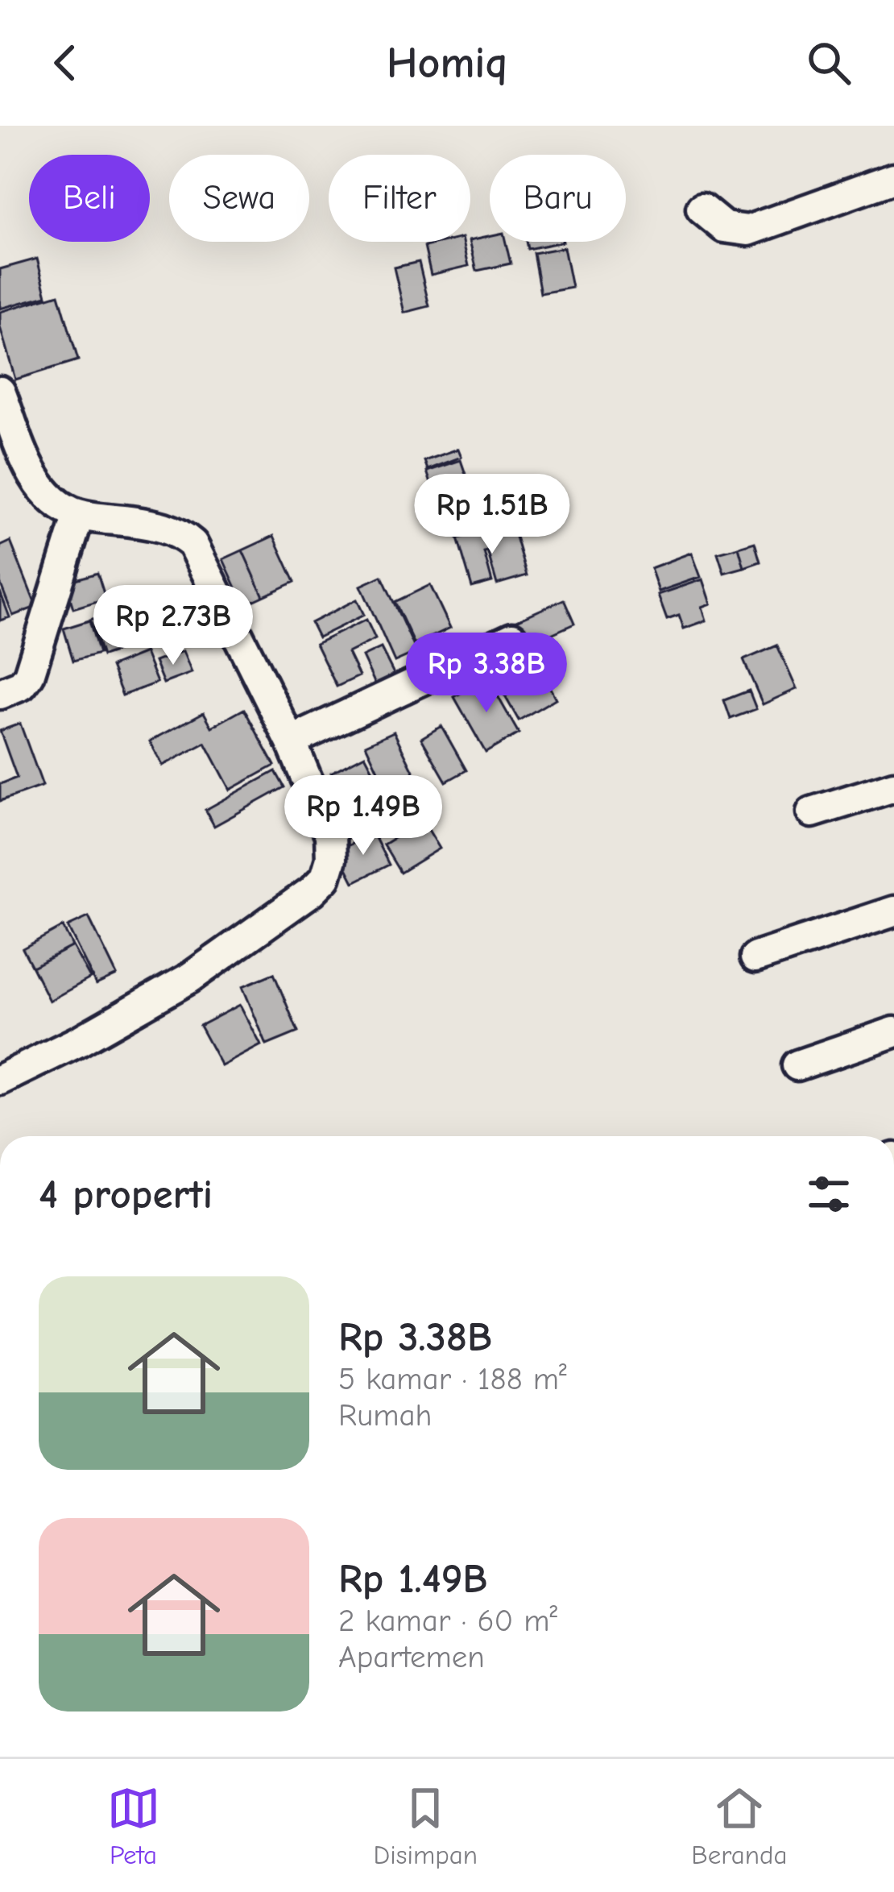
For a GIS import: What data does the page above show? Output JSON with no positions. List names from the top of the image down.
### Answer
{
  "page": {
    "header": "Homiq",
    "chip": [
      "Beli",
      "Sewa",
      "Filter",
      "Baru"
    ],
    "price": [
      "Rp 1.51B",
      "Rp 2.73B",
      "Rp 3.38B",
      "Rp 1.49B"
    ],
    "heading": "4 properti",
    "list": [
      {
        "name": "Rp 3.38B",
        "note": "5 kamar · 188 m² · Rumah"
      },
      {
        "name": "Rp 1.49B",
        "note": "2 kamar · 60 m² · Apartemen"
      }
    ],
    "tabs": ["Peta", "Disimpan", "Beranda"]
  }
}
